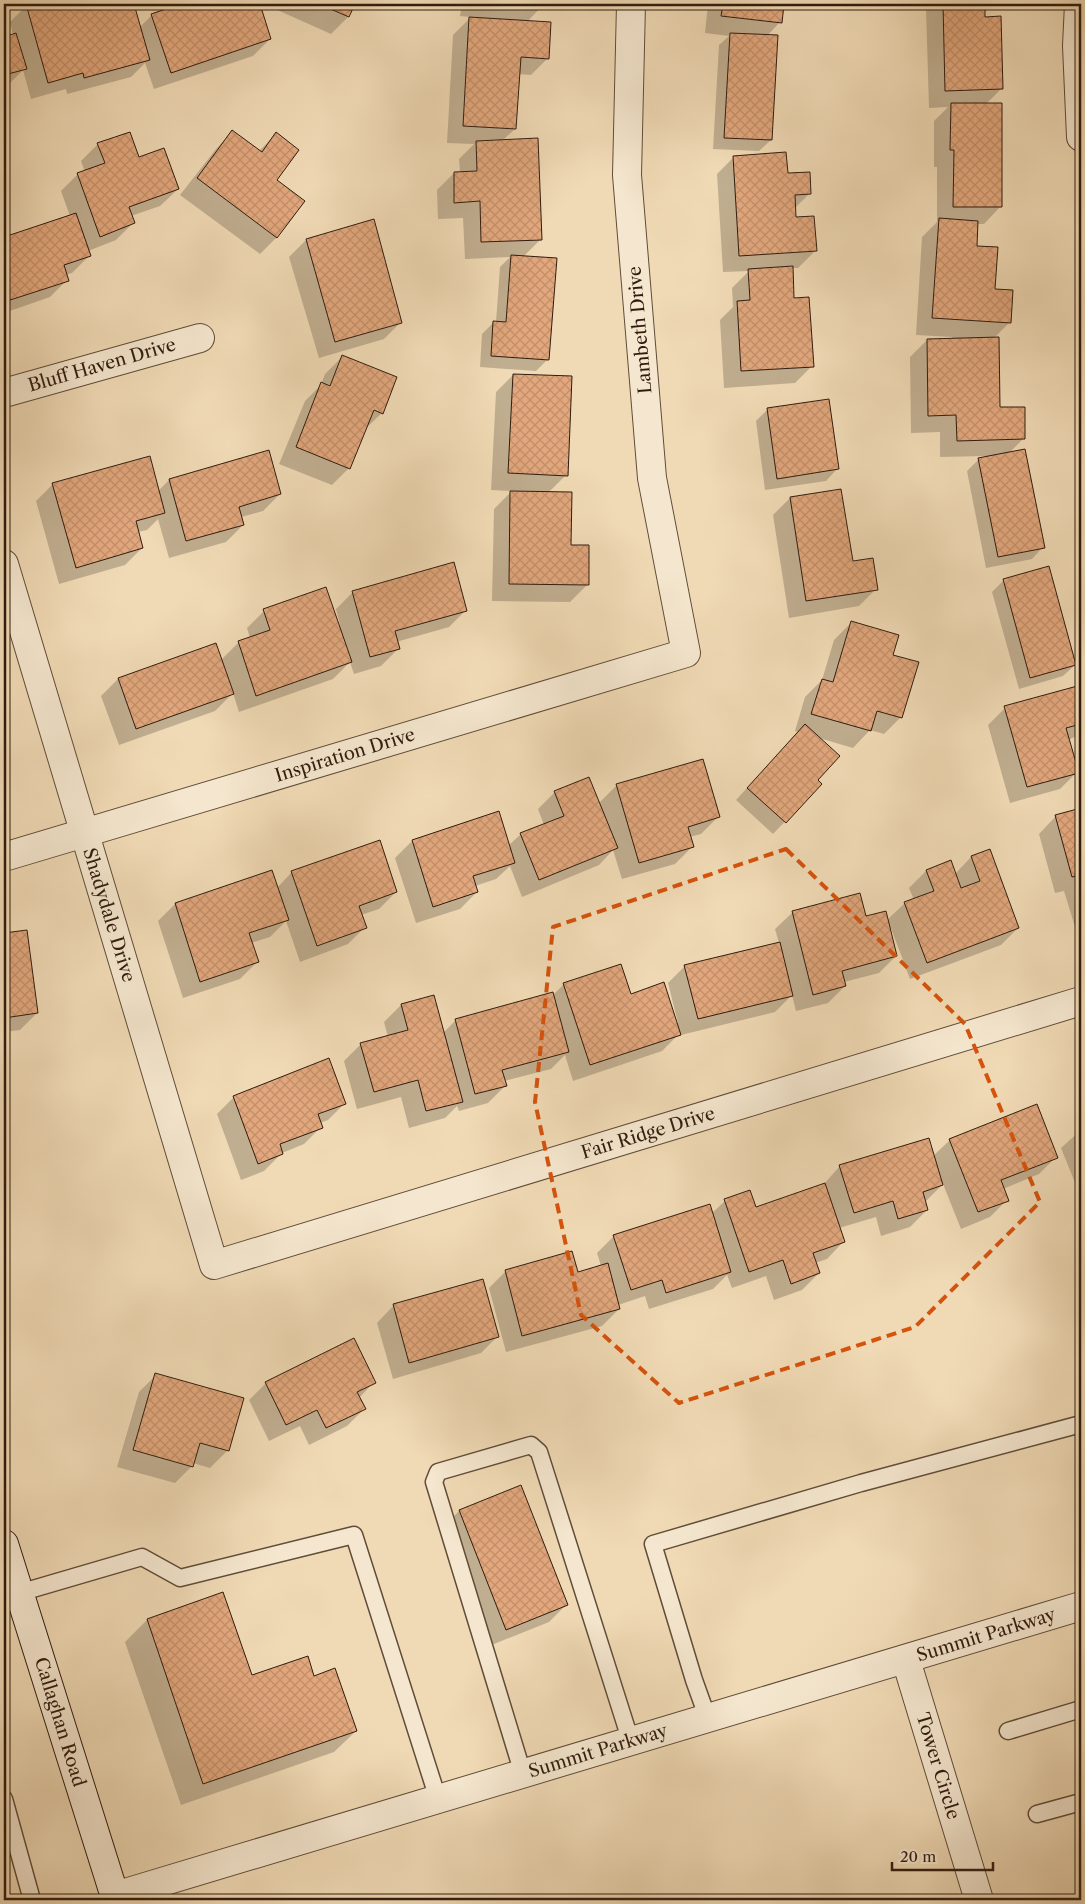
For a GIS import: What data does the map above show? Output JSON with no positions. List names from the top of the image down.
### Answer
{
  "streets": {
    "street": [
      "Lambeth Drive",
      "Bluff Haven Drive",
      "Inspiration Drive",
      "Shadydale Drive",
      "Fair Ridge Drive",
      "Summit Parkway",
      "Callaghan Road",
      "Tower Circle"
    ]
  },
  "crossings": [
    ["Lambeth Drive", "Inspiration Drive"],
    ["Inspiration Drive", "Shadydale Drive"],
    ["Shadydale Drive", "Fair Ridge Drive"],
    ["Summit Parkway", "Callaghan Road"],
    ["Summit Parkway", "Tower Circle"]
  ],
  "scale_bar": "20 m"
}
